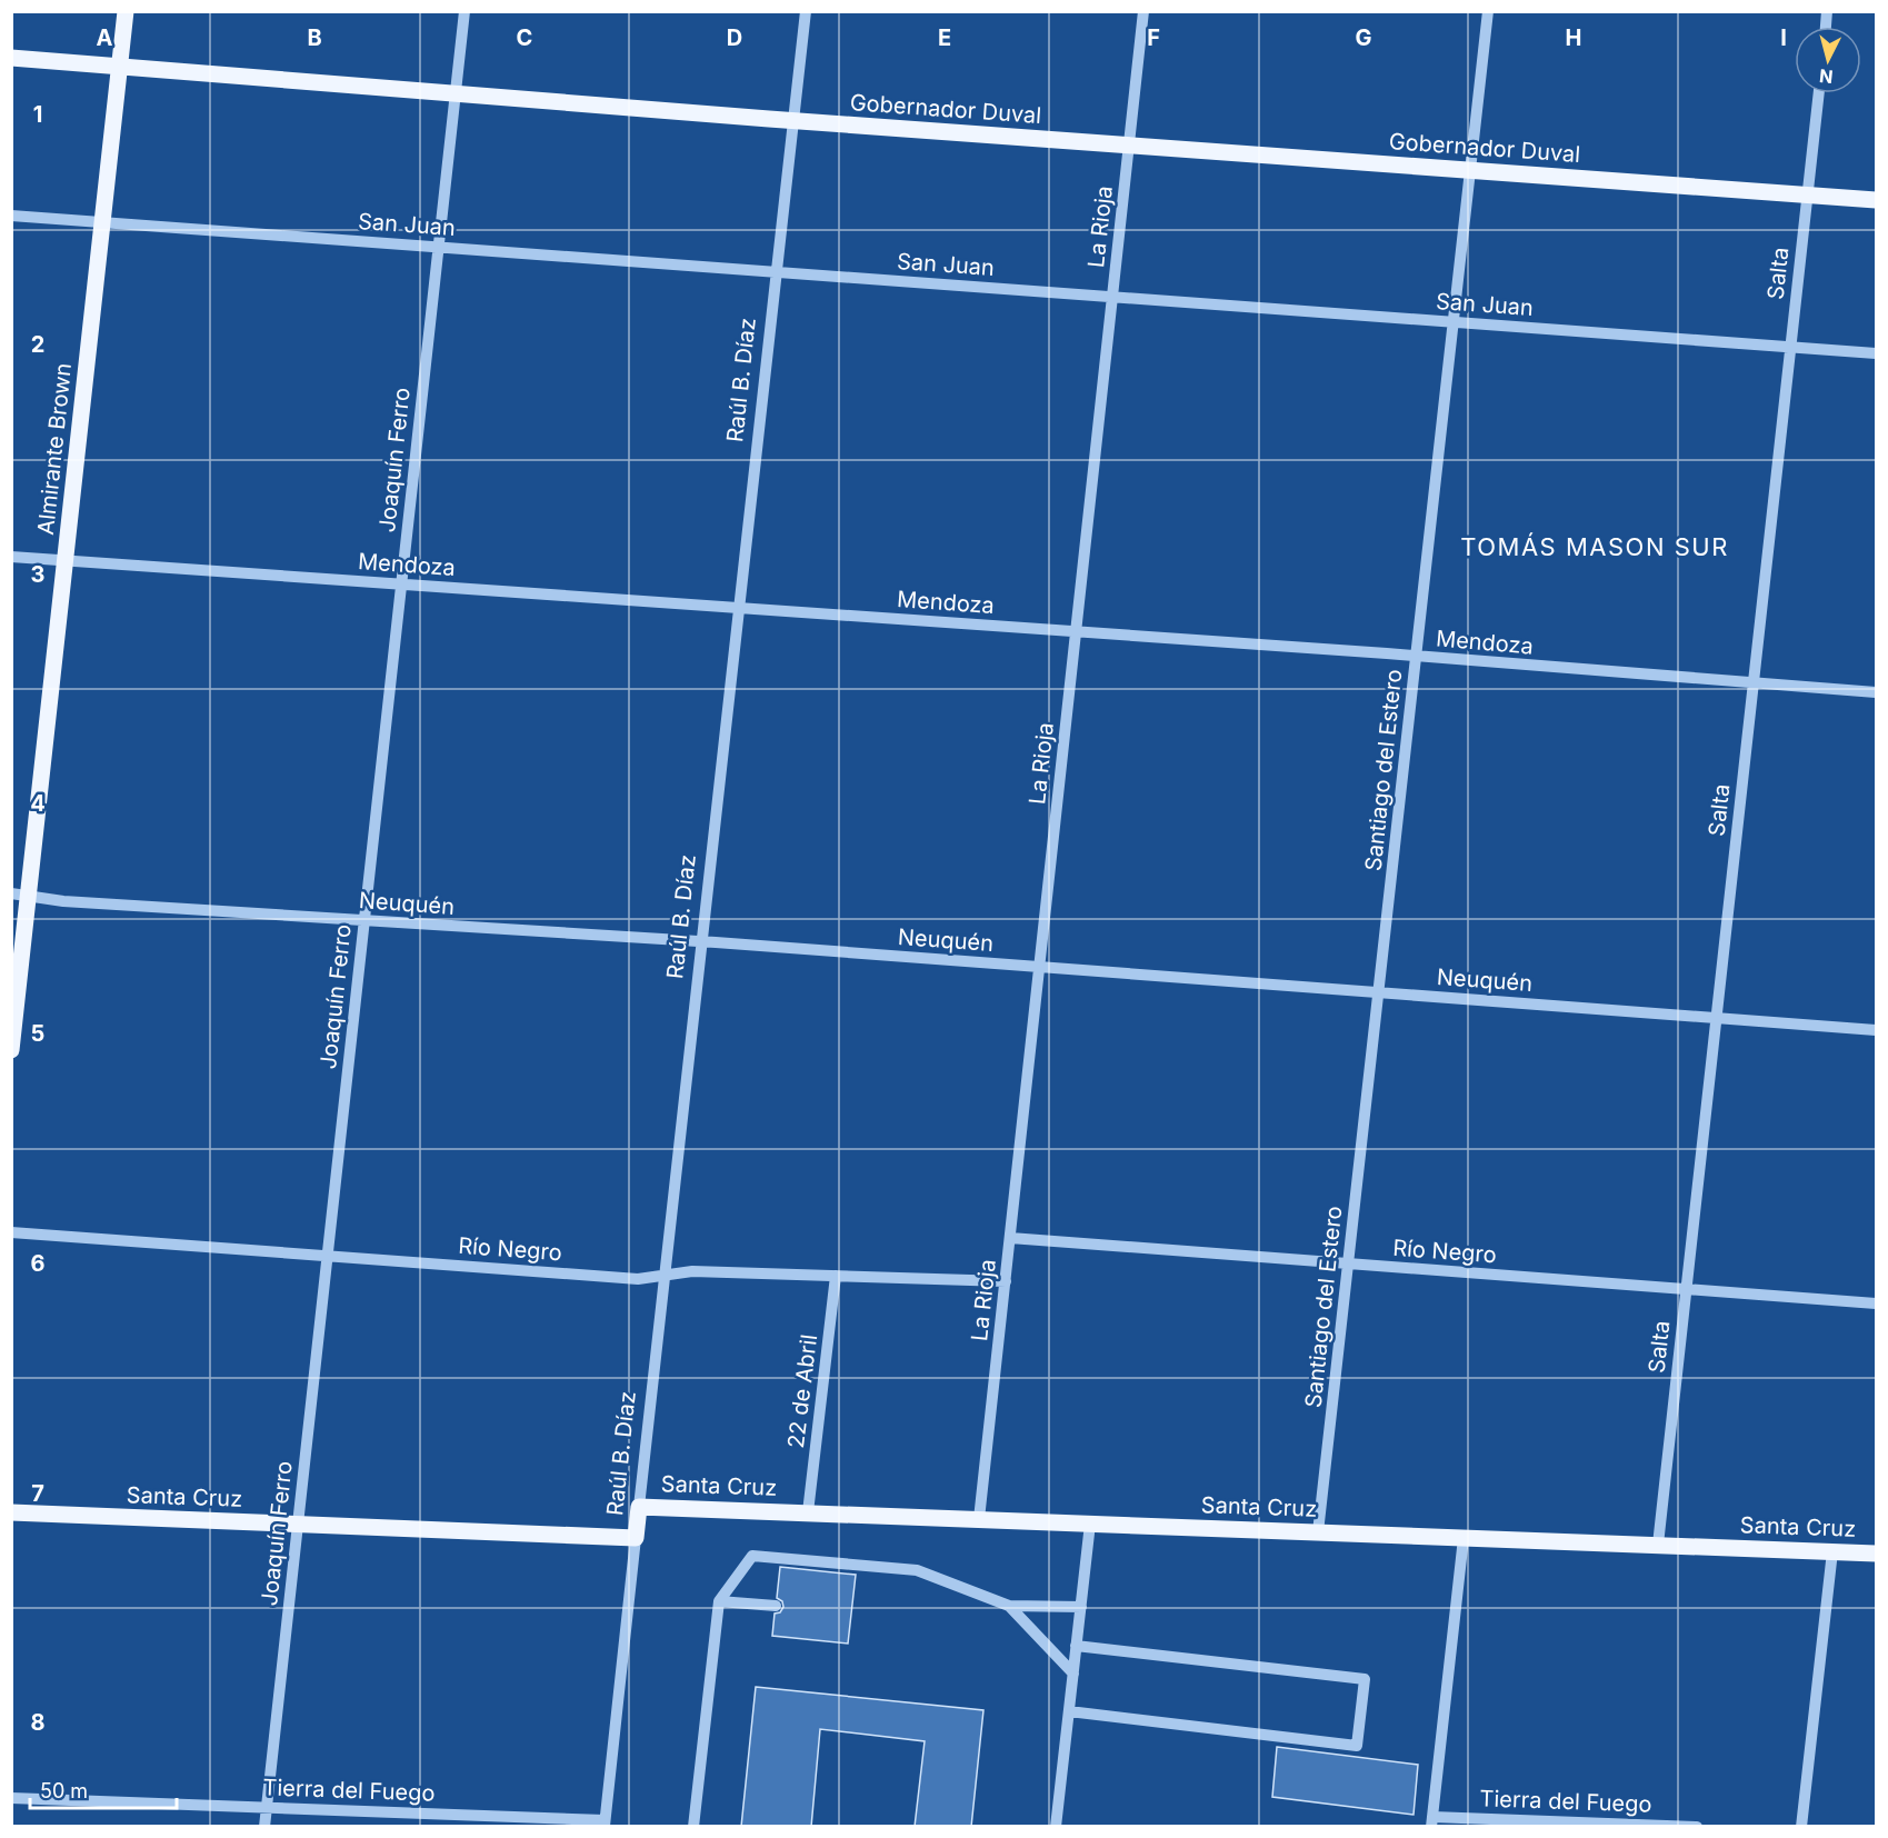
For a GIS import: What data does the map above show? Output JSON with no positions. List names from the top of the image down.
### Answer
{
  "streets": {
    "main road": [
      "Gobernador Duval",
      "Raúl B. Díaz",
      "Almirante Brown",
      "Santa Cruz"
    ],
    "street": [
      "San Juan",
      "La Rioja",
      "Salta",
      "Joaquín Ferro",
      "Mendoza",
      "Santiago del Estero",
      "Neuquén",
      "Río Negro",
      "22 de Abril",
      "Tierra del Fuego"
    ]
  },
  "crossings": [
    ["Gobernador Duval", "La Rioja"],
    ["Gobernador Duval", "Salta"],
    ["Gobernador Duval", "Raúl B. Díaz"],
    ["Gobernador Duval", "Almirante Brown"],
    ["Gobernador Duval", "Joaquín Ferro"],
    ["Gobernador Duval", "Santiago del Estero"],
    ["San Juan", "La Rioja"],
    ["San Juan", "Salta"],
    ["San Juan", "Raúl B. Díaz"],
    ["San Juan", "Almirante Brown"],
    ["San Juan", "Joaquín Ferro"],
    ["San Juan", "Santiago del Estero"],
    ["La Rioja", "Mendoza"],
    ["La Rioja", "Neuquén"],
    ["La Rioja", "Río Negro"],
    ["La Rioja", "Santa Cruz"],
    ["Salta", "Mendoza"],
    ["Salta", "Neuquén"],
    ["Salta", "Río Negro"],
    ["Salta", "Santa Cruz"],
    ["Raúl B. Díaz", "Mendoza"],
    ["Raúl B. Díaz", "Neuquén"],
    ["Raúl B. Díaz", "Río Negro"],
    ["Raúl B. Díaz", "Santa Cruz"],
    ["Raúl B. Díaz", "Tierra del Fuego"],
    ["Almirante Brown", "Mendoza"],
    ["Almirante Brown", "Neuquén"],
    ["Joaquín Ferro", "Mendoza"],
    ["Joaquín Ferro", "Neuquén"],
    ["Joaquín Ferro", "Río Negro"],
    ["Joaquín Ferro", "Santa Cruz"],
    ["Joaquín Ferro", "Tierra del Fuego"],
    ["Mendoza", "Santiago del Estero"],
    ["Santiago del Estero", "Neuquén"],
    ["Santiago del Estero", "Río Negro"],
    ["Santiago del Estero", "Santa Cruz"],
    ["Río Negro", "22 de Abril"],
    ["22 de Abril", "Santa Cruz"]
  ],
  "districts": ["TOMÁS MASON SUR"],
  "scale_bar": "50 m",
  "north": "bottom",
  "grid": {
    "columns": [
      "A",
      "B",
      "C",
      "D",
      "E",
      "F",
      "G",
      "H",
      "I"
    ],
    "rows": [
      "1",
      "2",
      "3",
      "4",
      "5",
      "6",
      "7",
      "8"
    ]
  }
}
